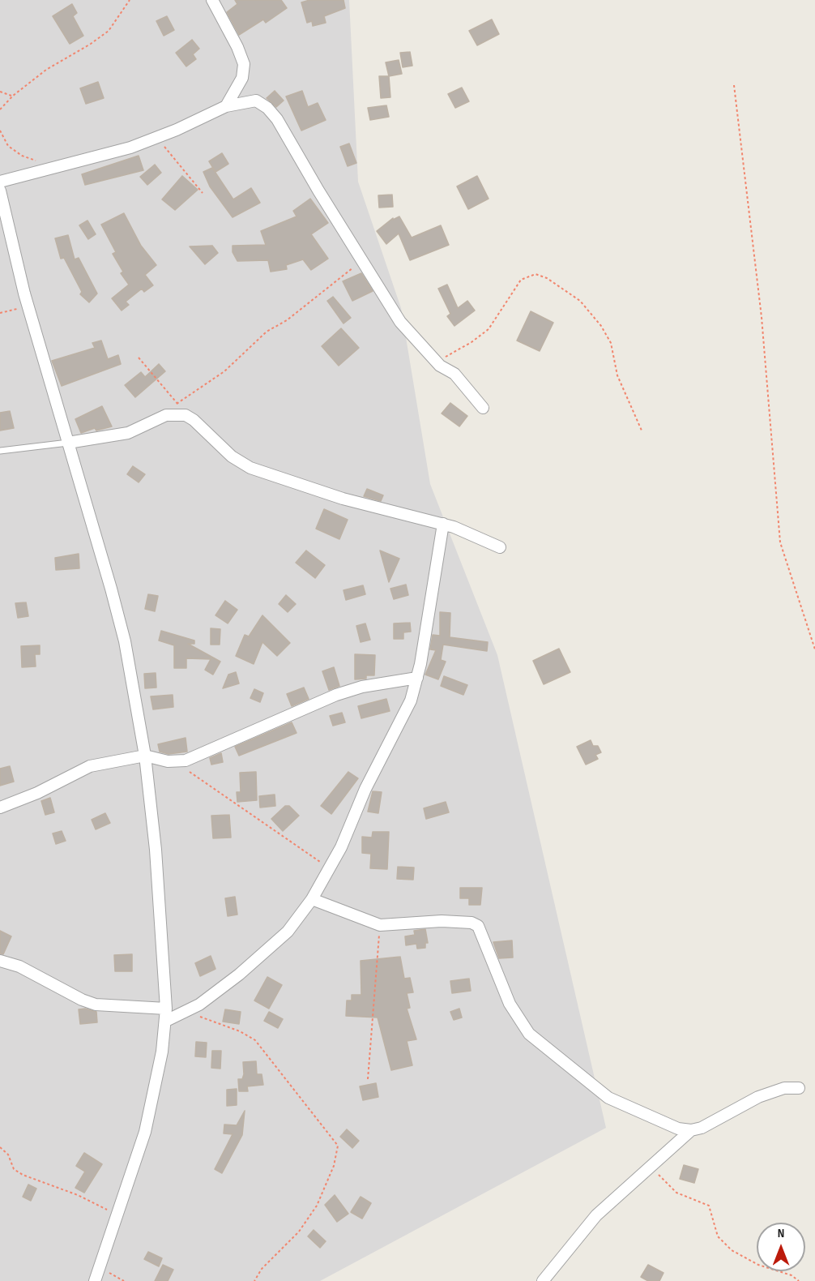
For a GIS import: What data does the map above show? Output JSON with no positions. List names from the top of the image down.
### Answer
{
  "north": "top"
}
